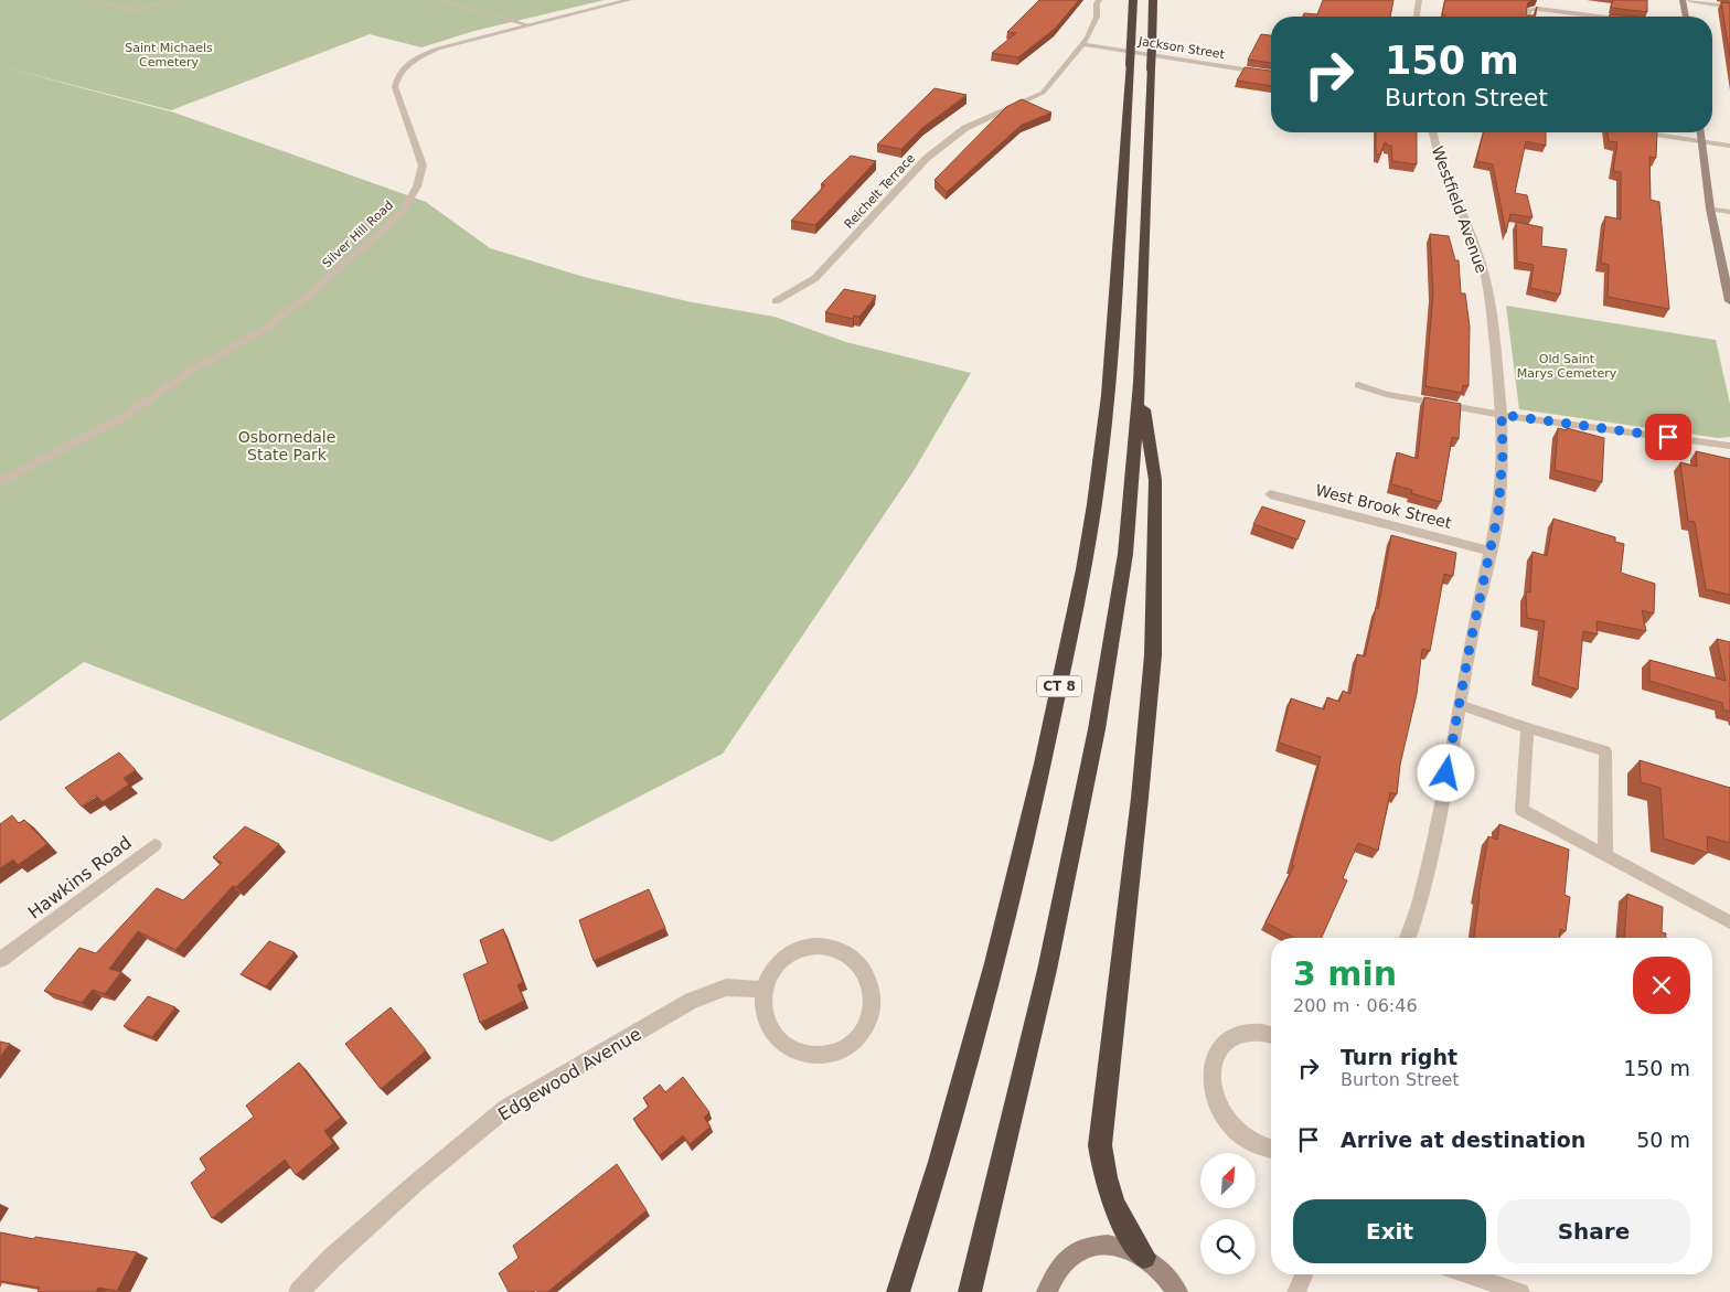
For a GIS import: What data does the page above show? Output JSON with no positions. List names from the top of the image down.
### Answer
{
  "streets": {
    "highway": ["CT 8"],
    "street": [
      "Jackson Street",
      "Reichelt Terrace",
      "Westfield Avenue",
      "Silver Hill Road",
      "West Brook Street",
      "Hawkins Road",
      "Edgewood Avenue"
    ]
  },
  "crossings": [
    ["Jackson Street", "Reichelt Terrace"],
    ["Westfield Avenue", "West Brook Street"]
  ],
  "parks": ["Saint Michaels Cemetery", "Old Saint Marys Cemetery", "Osbornedale State Park"],
  "north": "top right",
  "page": {
    "turn": ["150 m", "Burton Street"],
    "heading": ["3 min", "200 m · 06:46"],
    "list": [
      {
        "name": "Turn right",
        "note": "Burton Street",
        "value": "150 m"
      },
      {
        "name": "Arrive at destination",
        "value": "50 m"
      }
    ],
    "buttons": ["Exit", "Share"]
  }
}
